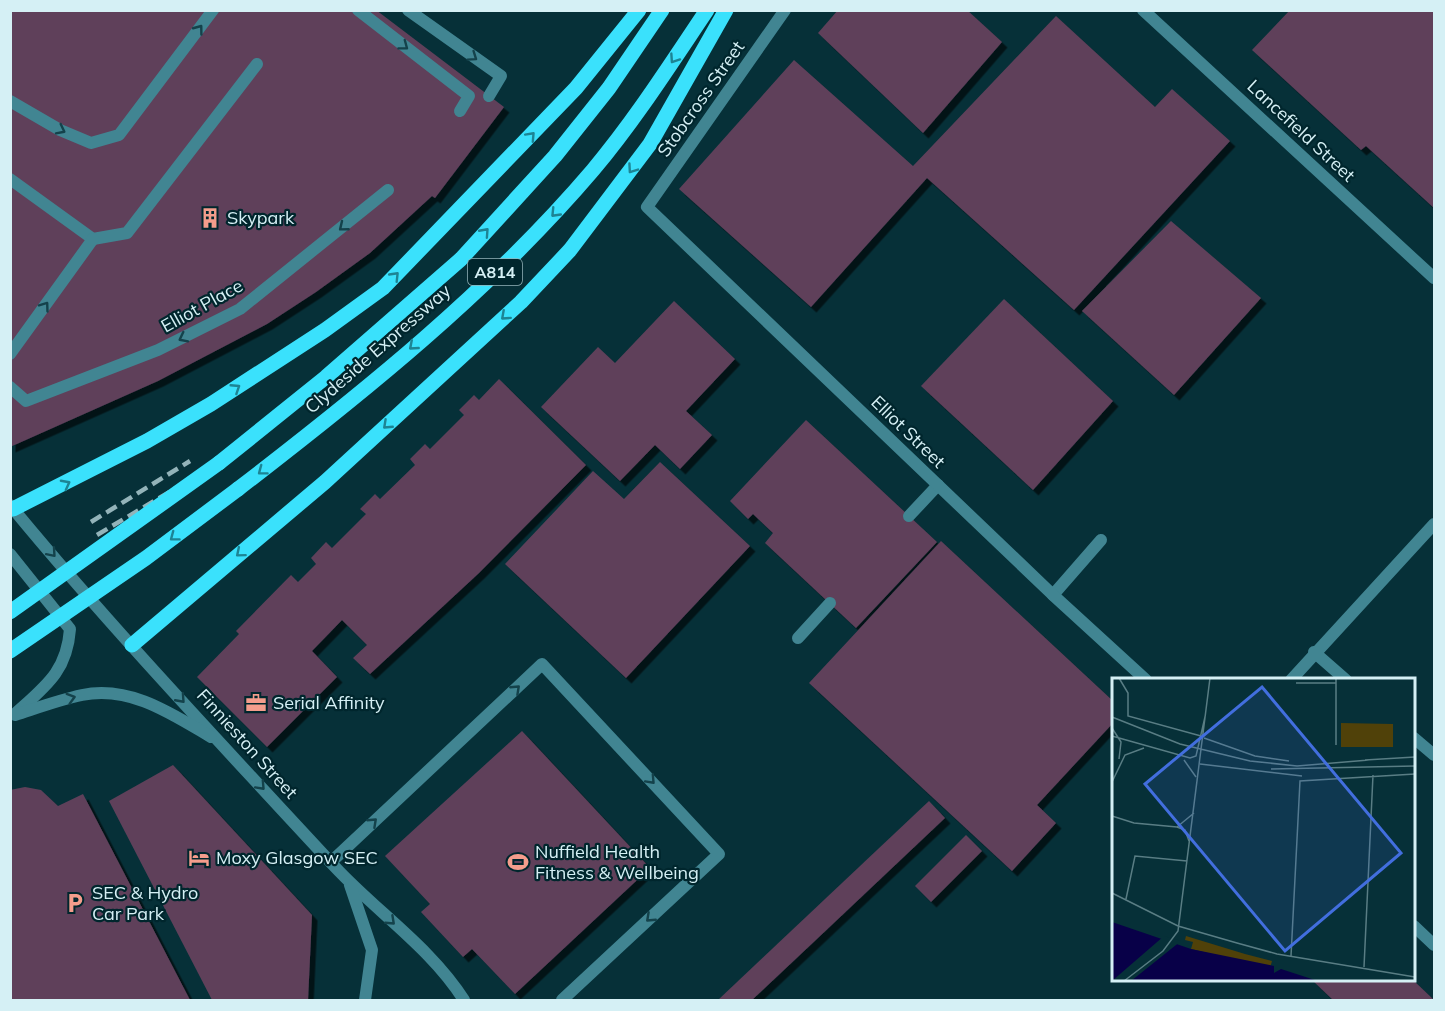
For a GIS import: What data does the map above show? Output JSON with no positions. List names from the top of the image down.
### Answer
{
  "streets": {
    "main road": ["A814", "Clydeside Expressway"],
    "street": [
      "Stobcross Street",
      "Lancefield Street",
      "Elliot Place",
      "Elliot Street",
      "Finnieston Street"
    ]
  },
  "crossings": [
    ["Stobcross Street", "Elliot Street"]
  ],
  "one_way": ["Elliot Place", "Finnieston Street"],
  "places": {
    "building": ["Skypark"],
    "office": ["Serial Affinity"],
    "hotel": ["Moxy Glasgow SEC"],
    "sports": ["Nuffield Health Fitness & Wellbeing"],
    "parking": ["SEC & Hydro Car Park"]
  }
}
